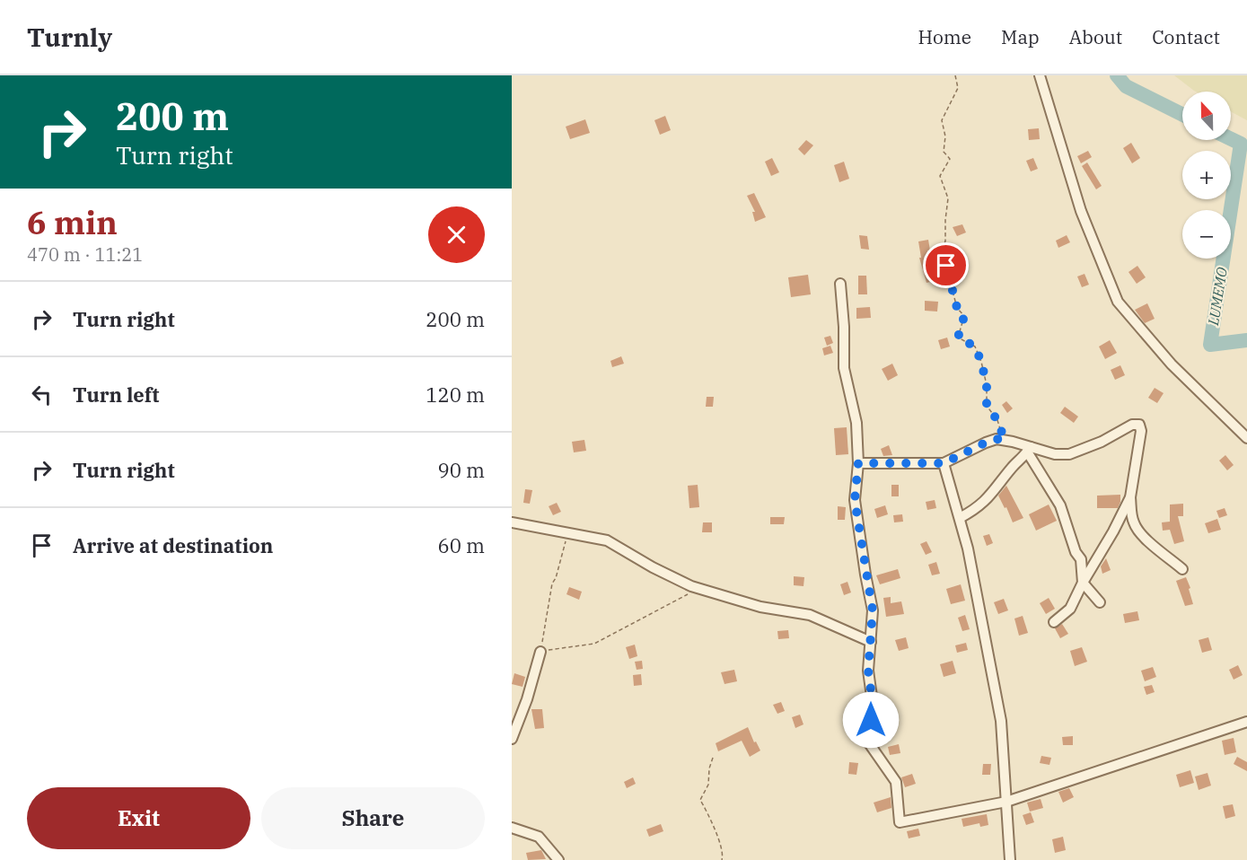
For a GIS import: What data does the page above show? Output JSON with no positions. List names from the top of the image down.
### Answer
{
  "water": ["LUMEMO"],
  "north": "top",
  "page": {
    "header": "Turnly",
    "nav": [
      "Home",
      "Map",
      "About",
      "Contact"
    ],
    "turn": ["200 m", "Turn right"],
    "map_buttons": ["+", "−"],
    "heading": ["6 min", "470 m · 11:21"],
    "list": [
      {
        "name": "Turn right",
        "value": "200 m"
      },
      {
        "name": "Turn left",
        "value": "120 m"
      },
      {
        "name": "Turn right",
        "value": "90 m"
      },
      {
        "name": "Arrive at destination",
        "value": "60 m"
      }
    ],
    "buttons": ["Exit", "Share"]
  }
}
